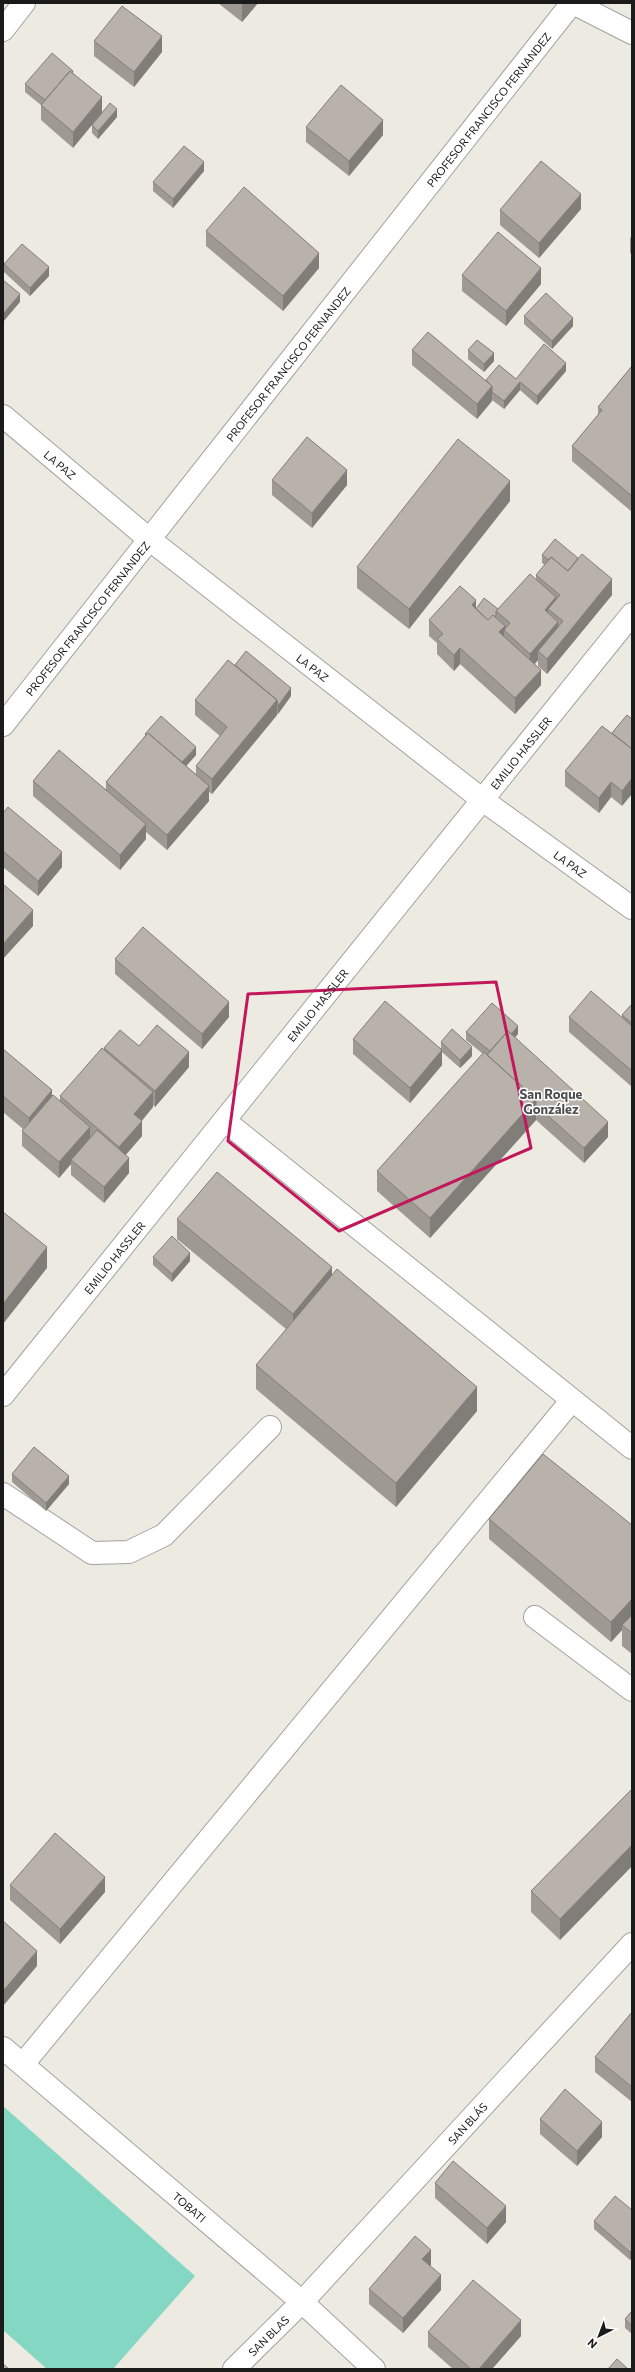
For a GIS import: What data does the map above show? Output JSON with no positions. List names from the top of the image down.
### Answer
{
  "streets": {
    "street": [
      "PROFESOR FRANCISCO FERNANDEZ",
      "LA PAZ",
      "EMILIO HASSLER",
      "SAN BLÁS",
      "TOBATI",
      "SAN BLAS"
    ]
  },
  "crossings": [
    ["PROFESOR FRANCISCO FERNANDEZ", "LA PAZ"],
    ["LA PAZ", "EMILIO HASSLER"],
    ["SAN BLÁS", "TOBATI"],
    ["SAN BLÁS", "SAN BLAS"],
    ["TOBATI", "SAN BLAS"]
  ],
  "districts": ["San Roque González"],
  "north": "bottom left"
}
